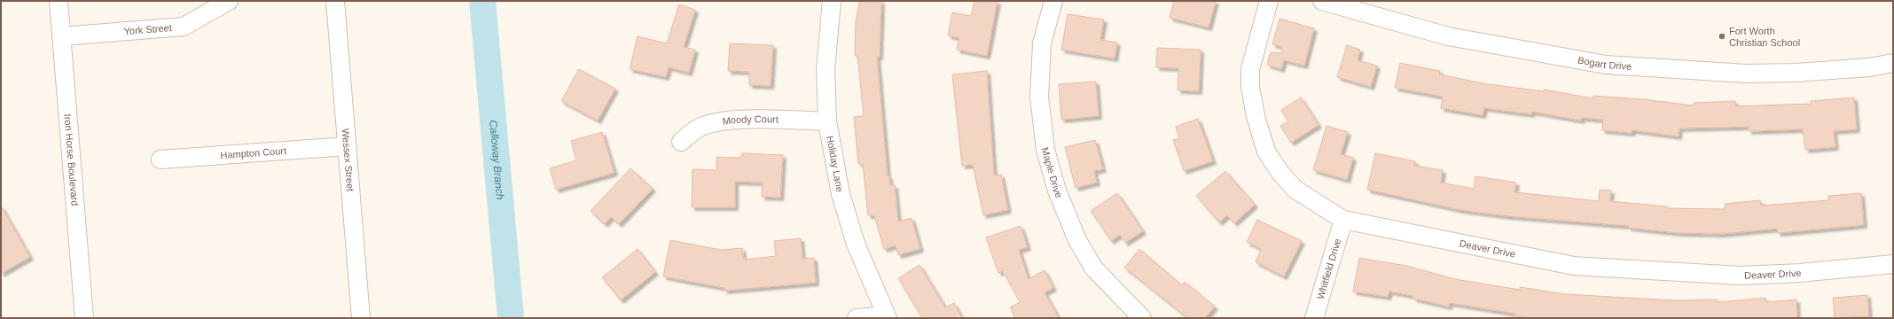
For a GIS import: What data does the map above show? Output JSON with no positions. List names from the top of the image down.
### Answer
{
  "streets": {
    "street": [
      "York Street",
      "Bogart Drive",
      "Moody Court",
      "Hampton Court",
      "Iron Horse Boulevard",
      "Wessex Street",
      "Holiday Lane",
      "Maple Drive",
      "Deaver Drive",
      "Whitfield Drive"
    ]
  },
  "crossings": [
    ["York Street", "Iron Horse Boulevard"],
    ["Moody Court", "Holiday Lane"],
    ["Hampton Court", "Wessex Street"],
    ["Deaver Drive", "Whitfield Drive"]
  ],
  "water": ["Calloway Branch"],
  "places": ["Fort Worth Christian School"]
}
